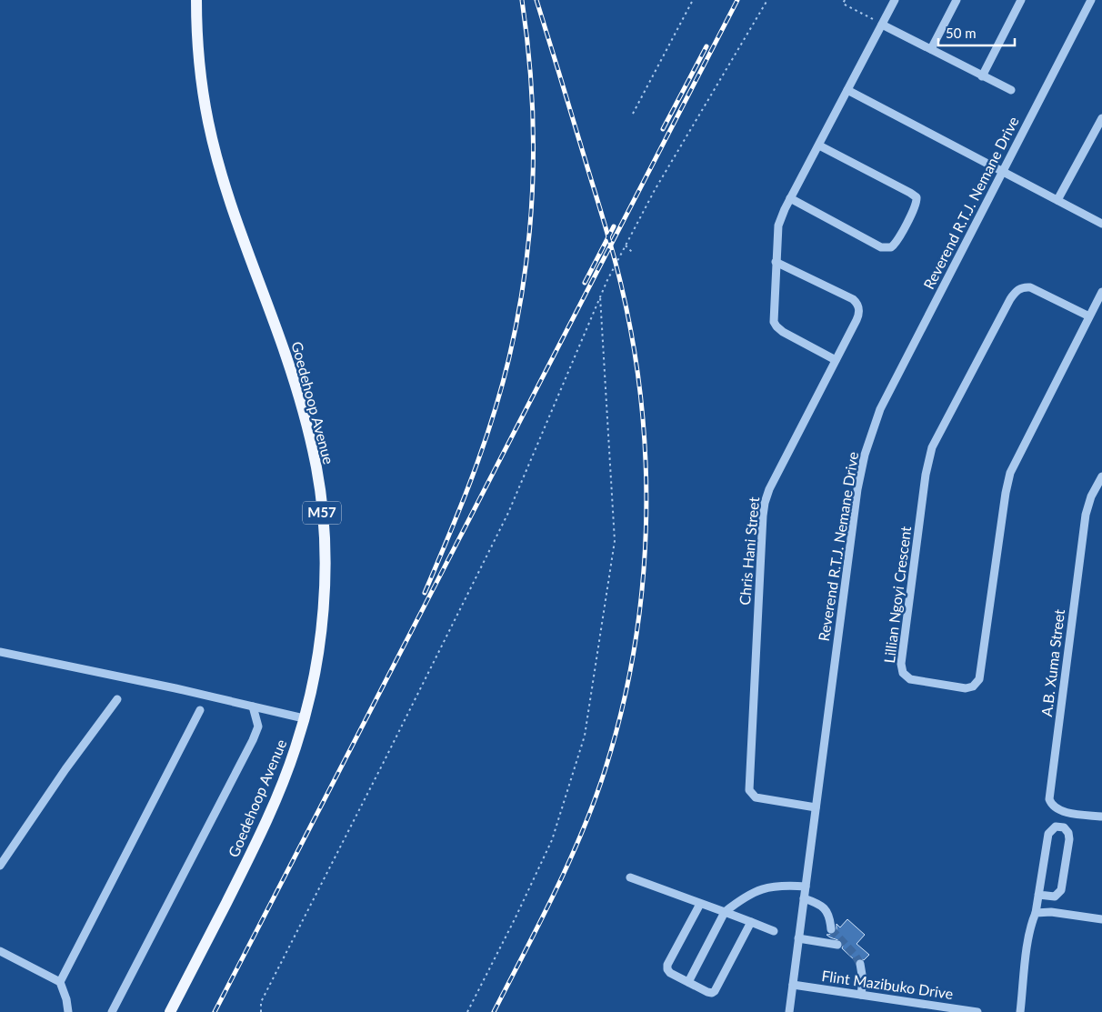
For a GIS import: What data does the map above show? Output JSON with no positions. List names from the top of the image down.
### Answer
{
  "streets": {
    "main road": ["Goedehoop Avenue", "M57"],
    "street": [
      "Reverend R.T.J. Nemane Drive",
      "Chris Hani Street",
      "Lillian Ngoyi Crescent",
      "A.B. Xuma Street",
      "Flint Mazibuko Drive"
    ]
  },
  "crossings": [
    ["Reverend R.T.J. Nemane Drive", "Chris Hani Street"],
    ["Reverend R.T.J. Nemane Drive", "Flint Mazibuko Drive"]
  ],
  "scale_bar": "50 m"
}
